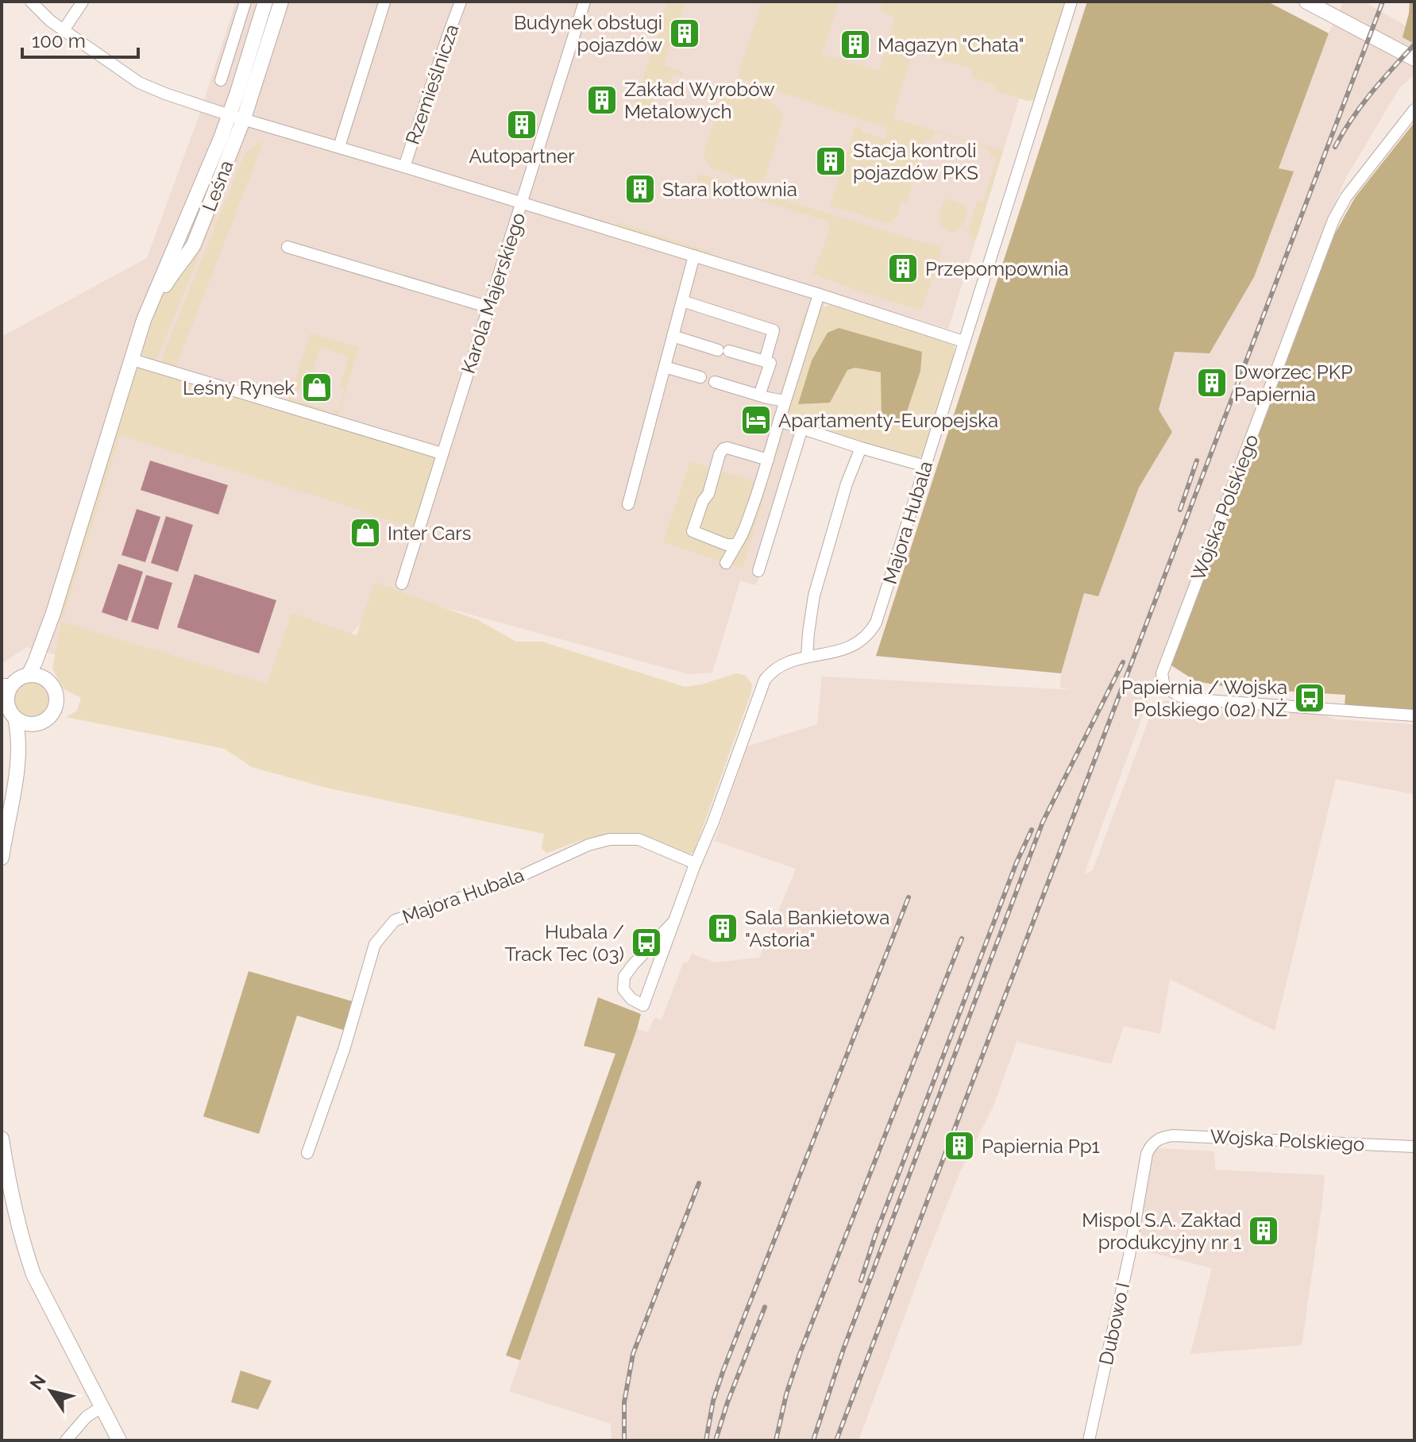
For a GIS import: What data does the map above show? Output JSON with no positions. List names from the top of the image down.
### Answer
{
  "streets": {
    "main road": ["Leśna"],
    "street": [
      "Rzemieślnicza",
      "Karola Majerskiego",
      "Wojska Polskiego",
      "Majora Hubala",
      "Dubowo I"
    ]
  },
  "crossings": [
    ["Wojska Polskiego", "Dubowo I"]
  ],
  "places": {
    "building": [
      "Budynek obsługi pojazdów",
      "Magazyn \"Chata\"",
      "Zakład Wyrobów Metalowych",
      "Autopartner",
      "Stacja kontroli pojazdów PKS",
      "Stara kotłownia",
      "Przepompownia",
      "Dworzec PKP Papiernia",
      "Sala Bankietowa \"Astoria\"",
      "Papiernia Pp1",
      "Mispol S.A. Zakład produkcyjny nr 1"
    ],
    "shop": ["Leśny Rynek", "Inter Cars"],
    "hotel": ["Apartamenty-Europejska"],
    "bus stop": ["Papiernia / Wojska Polskiego (02) NŻ", "Hubala / Track Tec (03)"]
  },
  "scale_bar": "100 m",
  "north": "top left"
}
